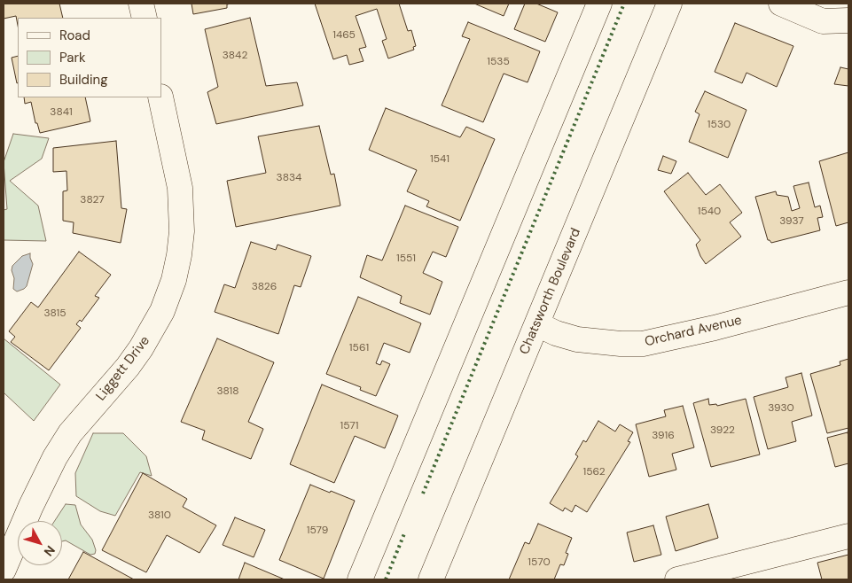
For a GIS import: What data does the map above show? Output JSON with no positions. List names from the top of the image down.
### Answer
{
  "streets": {
    "street": ["Chatsworth Boulevard", "Orchard Avenue", "Liggett Drive"]
  },
  "crossings": [
    ["Chatsworth Boulevard", "Orchard Avenue"]
  ],
  "house_numbers": [
    "1465",
    "3842",
    "1535",
    "3841",
    "1530",
    "1541",
    "3834",
    "3827",
    "1540",
    "3937",
    "1551",
    "3826",
    "3815",
    "1561",
    "3818",
    "3930",
    "1571",
    "3922",
    "3916",
    "1562",
    "3810",
    "1579",
    "1570"
  ],
  "legend": ["Road", "Park", "Building"],
  "north": "bottom right"
}
